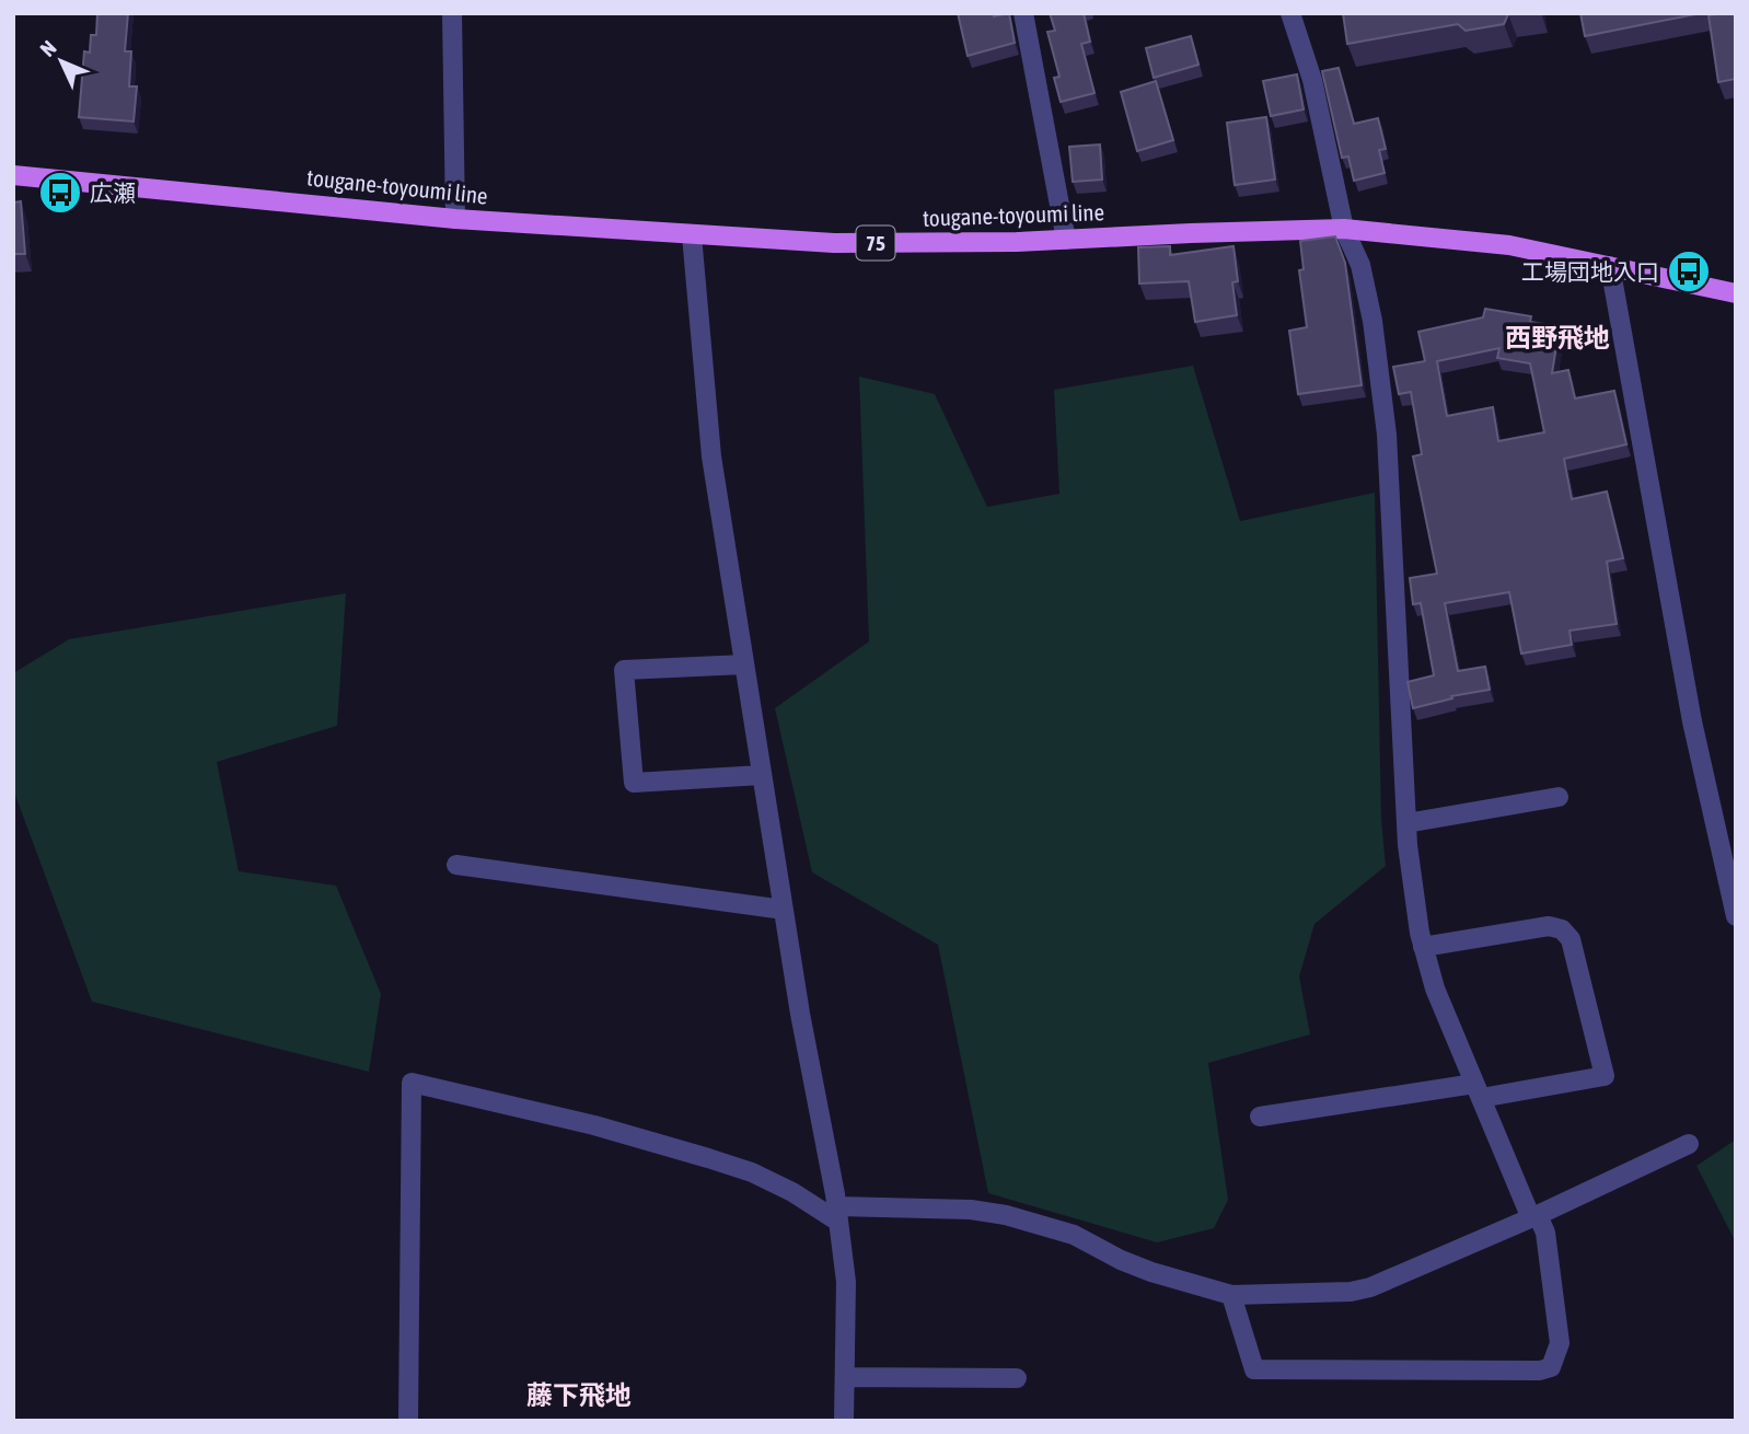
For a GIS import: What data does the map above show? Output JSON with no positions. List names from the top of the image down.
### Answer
{
  "streets": {
    "main road": ["tougane-toyoumi line", "75"]
  },
  "districts": ["西野飛地", "藤下飛地"],
  "places": {
    "bus stop": ["広瀬", "工場団地入口"]
  },
  "north": "top left"
}
